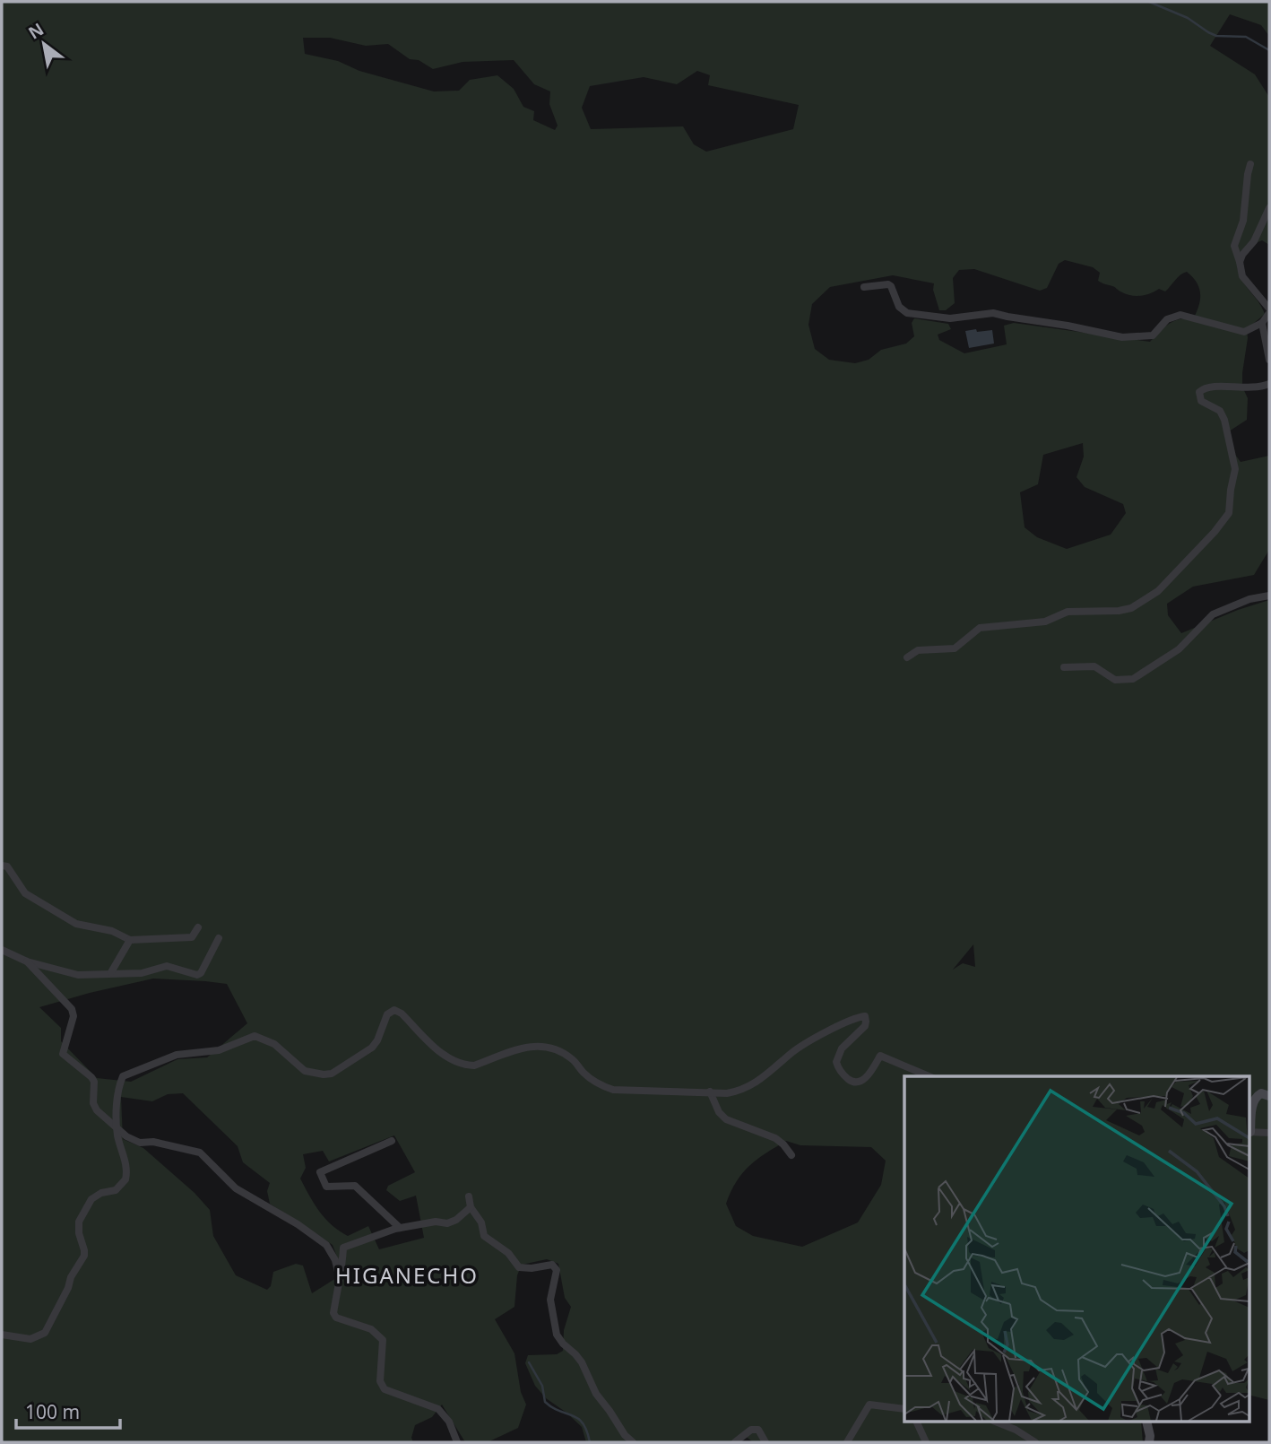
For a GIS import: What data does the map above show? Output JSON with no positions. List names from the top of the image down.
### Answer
{
  "districts": ["HIGANECHO"],
  "scale_bar": "100 m",
  "north": "top left"
}
